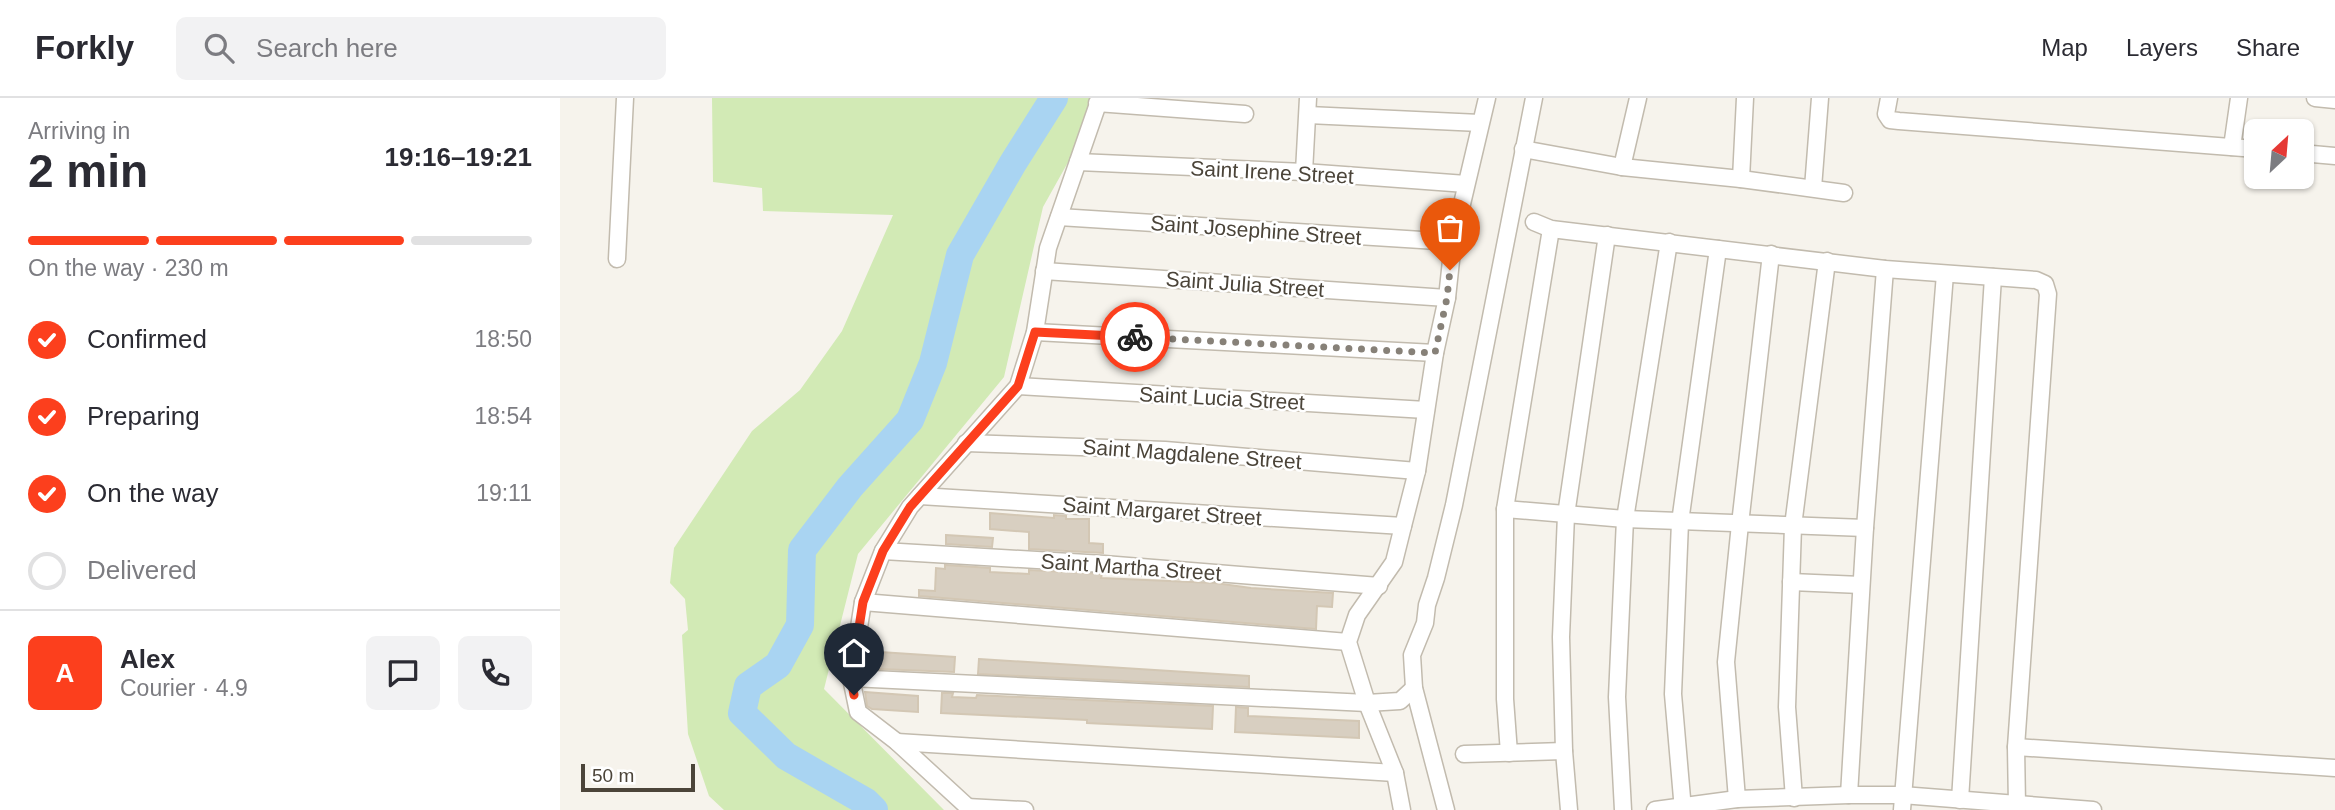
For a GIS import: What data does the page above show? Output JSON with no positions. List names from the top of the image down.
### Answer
{
  "streets": {
    "street": [
      "Saint Irene Street",
      "Saint Josephine Street",
      "Saint Julia Street",
      "Saint Lucia Street",
      "Saint Magdalene Street",
      "Saint Margaret Street",
      "Saint Martha Street"
    ]
  },
  "scale_bar": "50 m",
  "north": "top right",
  "page": {
    "header": "Forkly",
    "search": "Search here",
    "nav": ["Map", "Layers", "Share"],
    "heading": ["2 min", "Arriving in", "19:16–19:21"],
    "panel": ["Alex", "Courier · 4.9"],
    "bar": "On the way · 230 m",
    "list": [
      ["Confirmed", "18:50"],
      ["Preparing", "18:54"],
      ["On the way", "19:11"],
      "Delivered"
    ],
    "round": "A",
    "scale": "50 m"
  }
}
